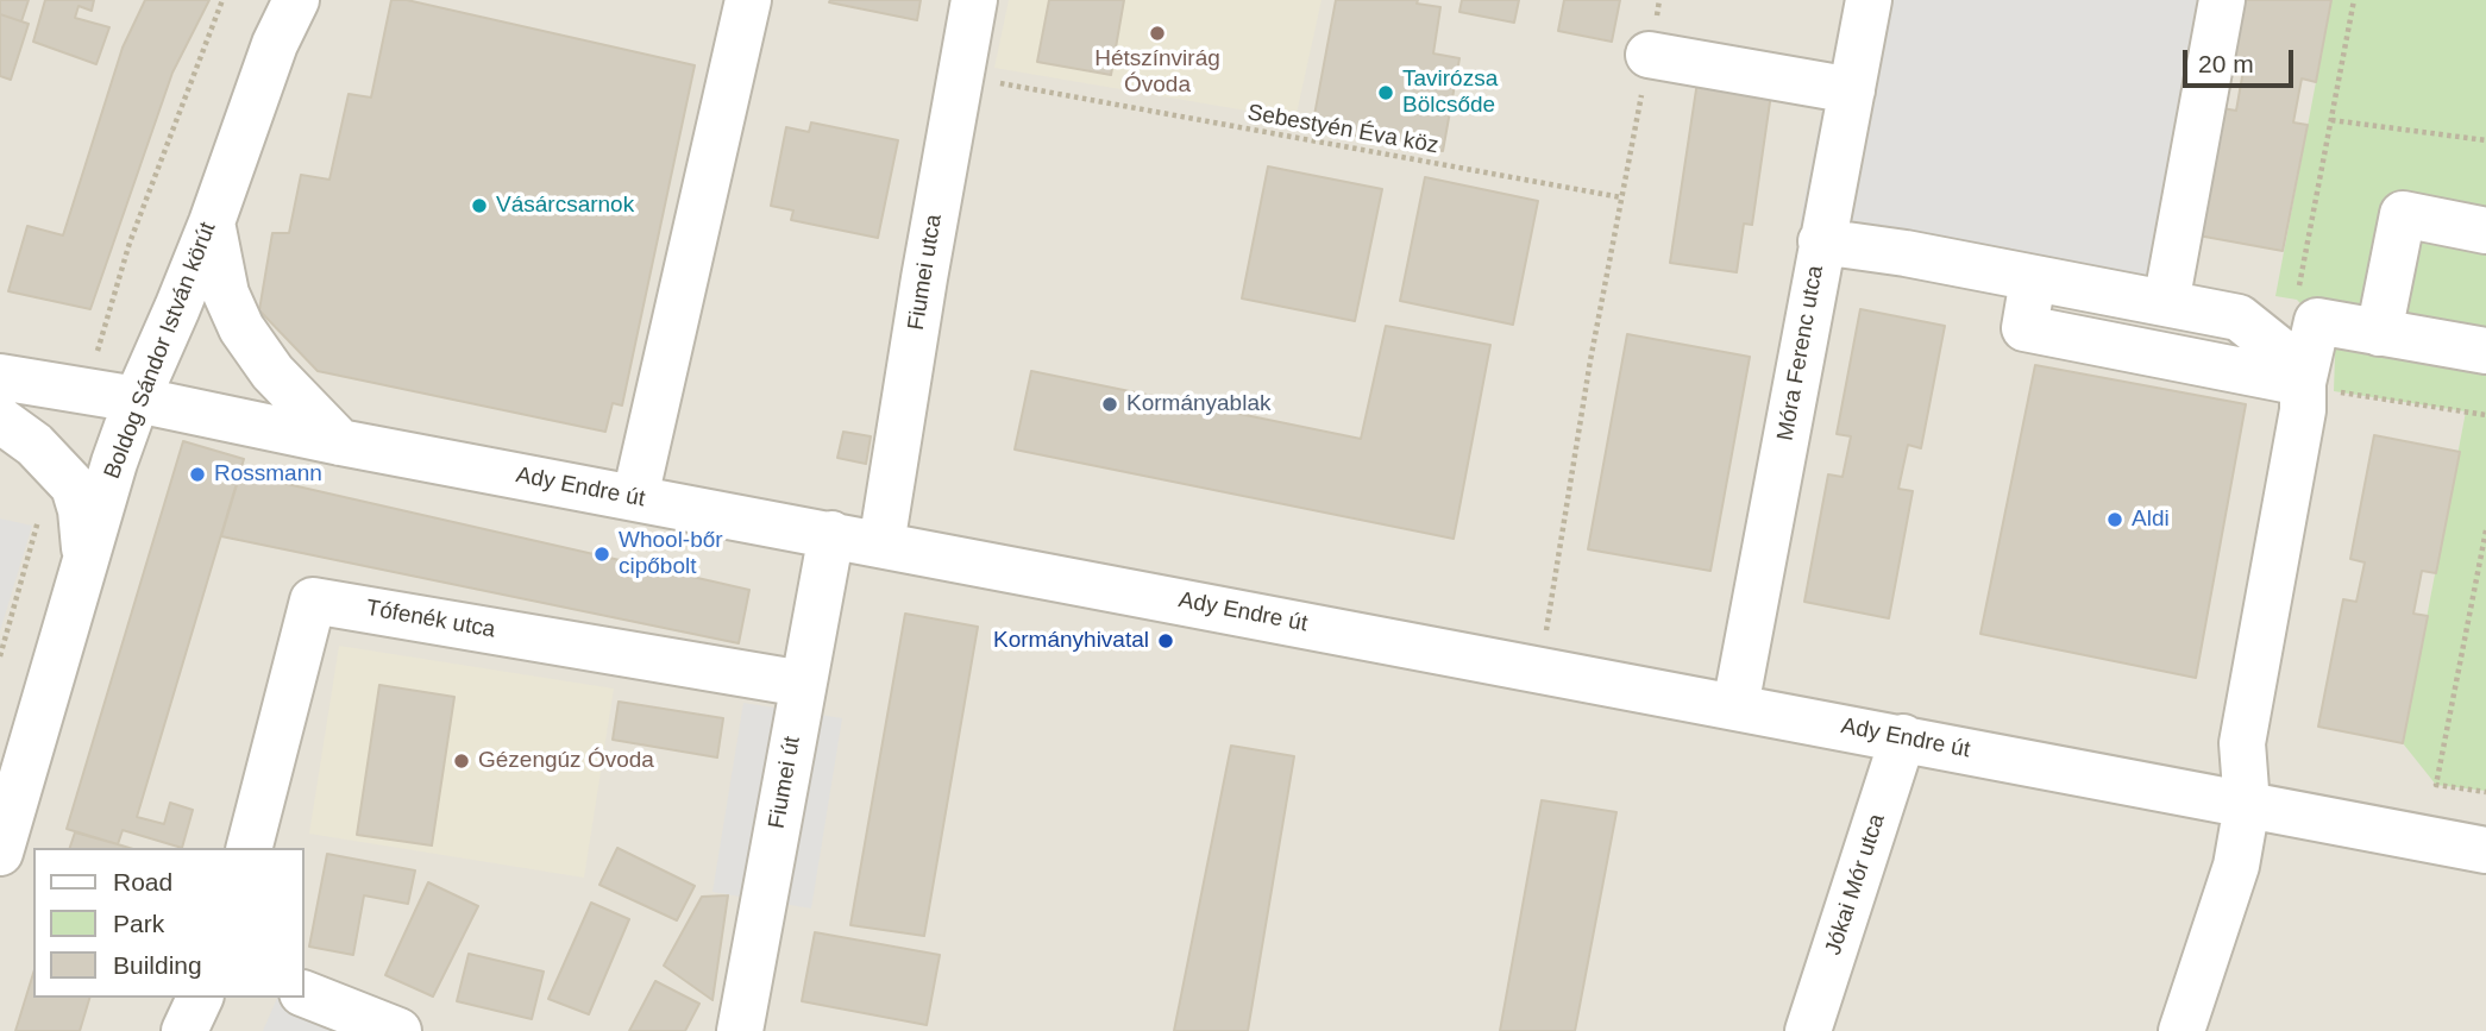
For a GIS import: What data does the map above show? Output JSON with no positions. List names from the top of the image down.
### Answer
{
  "streets": {
    "street": [
      "Fiumei utca",
      "Boldog Sándor István körút",
      "Móra Ferenc utca",
      "Ady Endre út",
      "Tófenék utca",
      "Fiumei út",
      "Jókai Mór utca"
    ],
    "path": ["Sebestyén Éva köz"]
  },
  "crossings": [
    ["Sebestyén Éva köz", "Fiumei utca"],
    ["Fiumei utca", "Ady Endre út"],
    ["Boldog Sándor István körút", "Ady Endre út"],
    ["Móra Ferenc utca", "Ady Endre út"],
    ["Ady Endre út", "Fiumei út"],
    ["Ady Endre út", "Jókai Mór utca"],
    ["Tófenék utca", "Fiumei út"]
  ],
  "places": [
    "Hétszínvirág Óvoda",
    "Tavirózsa Bölcsőde",
    "Vásárcsarnok",
    "Kormányablak",
    "Rossmann",
    "Aldi",
    "Whool-bőr cipőbolt",
    "Kormányhivatal",
    "Gézengúz Óvoda"
  ],
  "legend": ["Road", "Park", "Building"],
  "scale_bar": "20 m"
}
